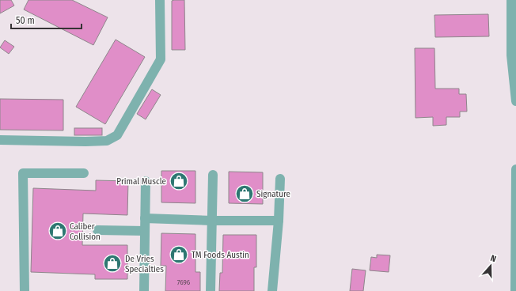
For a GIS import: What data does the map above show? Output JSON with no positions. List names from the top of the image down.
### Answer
{
  "places": {
    "shop": [
      "Primal Muscle",
      "Signature",
      "Caliber Collision",
      "TM Foods Austin",
      "De Vries Specialties"
    ]
  },
  "house_numbers": ["7696"],
  "scale_bar": "50 m",
  "north": "top"
}
